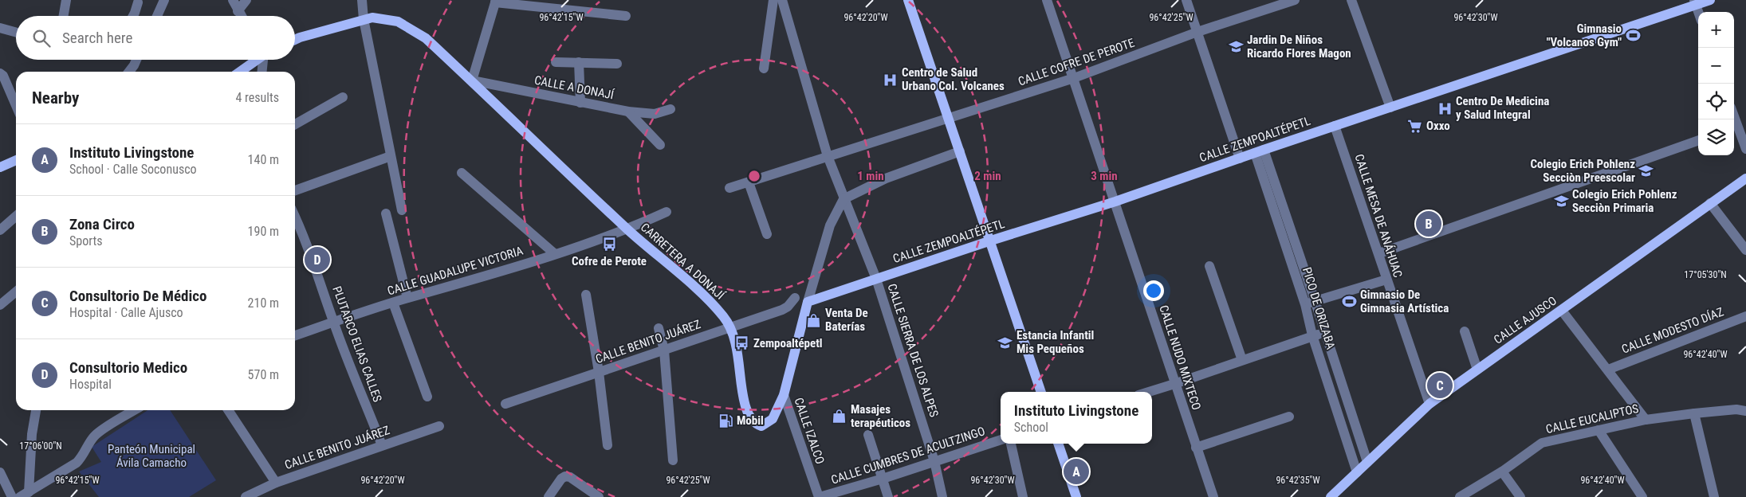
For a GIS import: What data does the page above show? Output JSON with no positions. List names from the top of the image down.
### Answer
{
  "streets": {
    "main road": ["CALLE ZEMPOALTÉPETL", "CARRETERA A DONAJÍ", "CALLE AJUSCO"],
    "street": [
      "CALLE COFRE DE PEROTE",
      "CALLE A DONAJÍ",
      "CALLE MESA DE ANÁHUAC",
      "CALLE GUADALUPE VICTORIA",
      "PICO DE ORIZABA",
      "CALLE MODESTO DÍAZ",
      "CALLE BENITO JUÁREZ",
      "PLUTARCO ELIAS CALLES",
      "CALLE SIERRA DE LOS ALPES",
      "CALLE NUDO MIXTECO",
      "CALLE EUCALIPTOS",
      "CALLE IZALCO",
      "CALLE CUMBRES DE ACULTZINGO"
    ]
  },
  "crossings": [
    ["CALLE COFRE DE PEROTE", "CALLE SIERRA DE LOS ALPES"],
    ["CALLE COFRE DE PEROTE", "CALLE NUDO MIXTECO"],
    ["CALLE A DONAJÍ", "CARRETERA A DONAJÍ"],
    ["CALLE ZEMPOALTÉPETL", "CALLE MESA DE ANÁHUAC"],
    ["CALLE ZEMPOALTÉPETL", "CARRETERA A DONAJÍ"],
    ["CALLE ZEMPOALTÉPETL", "PICO DE ORIZABA"],
    ["CALLE ZEMPOALTÉPETL", "CALLE SIERRA DE LOS ALPES"],
    ["CALLE ZEMPOALTÉPETL", "CALLE NUDO MIXTECO"],
    ["CALLE MESA DE ANÁHUAC", "CALLE AJUSCO"],
    ["CARRETERA A DONAJÍ", "CALLE GUADALUPE VICTORIA"],
    ["CARRETERA A DONAJÍ", "CALLE BENITO JUÁREZ"],
    ["CARRETERA A DONAJÍ", "CALLE SIERRA DE LOS ALPES"],
    ["CARRETERA A DONAJÍ", "CALLE IZALCO"],
    ["CALLE GUADALUPE VICTORIA", "PLUTARCO ELIAS CALLES"],
    ["PICO DE ORIZABA", "CALLE AJUSCO"],
    ["CALLE BENITO JUÁREZ", "PLUTARCO ELIAS CALLES"],
    ["CALLE SIERRA DE LOS ALPES", "CALLE CUMBRES DE ACULTZINGO"],
    ["CALLE IZALCO", "CALLE CUMBRES DE ACULTZINGO"]
  ],
  "parks": ["Panteón Municipal Ávila Camacho"],
  "places": {
    "sports": ["Gimnasio \"Volcanos Gym\"", "Gimnasio De Gimnasia Artística"],
    "school or university": [
      "Jardin De Niños Ricardo Flores Magon",
      "Colegio Erich Pohlenz Secciòn Preescolar",
      "Colegio Erich Pohlenz Secciòn Primaria",
      "Estancia Infantil Mis Pequeños"
    ],
    "hospital": ["Centro de Salud Urbano Col. Volcanes", "Centro De Medicina y Salud Integral"],
    "supermarket": ["Oxxo"],
    "bus stop": ["Cofre de Perote", "Zempoaltépetl"],
    "shop": ["Venta De Baterías", "Masajes terapéuticos"],
    "fuel station": ["Mobil"]
  },
  "page": {
    "map_buttons": ["+", "−"],
    "search": "Search here",
    "heading": ["Nearby", "4 results"],
    "list": [
      {
        "mark": "A",
        "name": "Instituto Livingstone",
        "note": "School · Calle Soconusco",
        "value": "140 m"
      },
      {
        "mark": "B",
        "name": "Zona Circo",
        "note": "Sports",
        "value": "190 m"
      },
      {
        "mark": "C",
        "name": "Consultorio De Médico",
        "note": "Hospital · Calle Ajusco",
        "value": "210 m"
      },
      {
        "mark": "D",
        "name": "Consultorio Medico",
        "note": "Hospital",
        "value": "570 m"
      }
    ],
    "pins": [
      "B",
      "D",
      "C",
      "A"
    ],
    "popup": ["Instituto Livingstone", "School"]
  },
  "coordinates": [
    "96°42'15\"W",
    "96°42'20\"W",
    "96°42'25\"W",
    "96°42'30\"W",
    "17°05'30\"N",
    "96°42'40\"W",
    "17°06'00\"N",
    "96°42'35\"W"
  ],
  "rings": ["1 min", "2 min", "3 min"]
}
